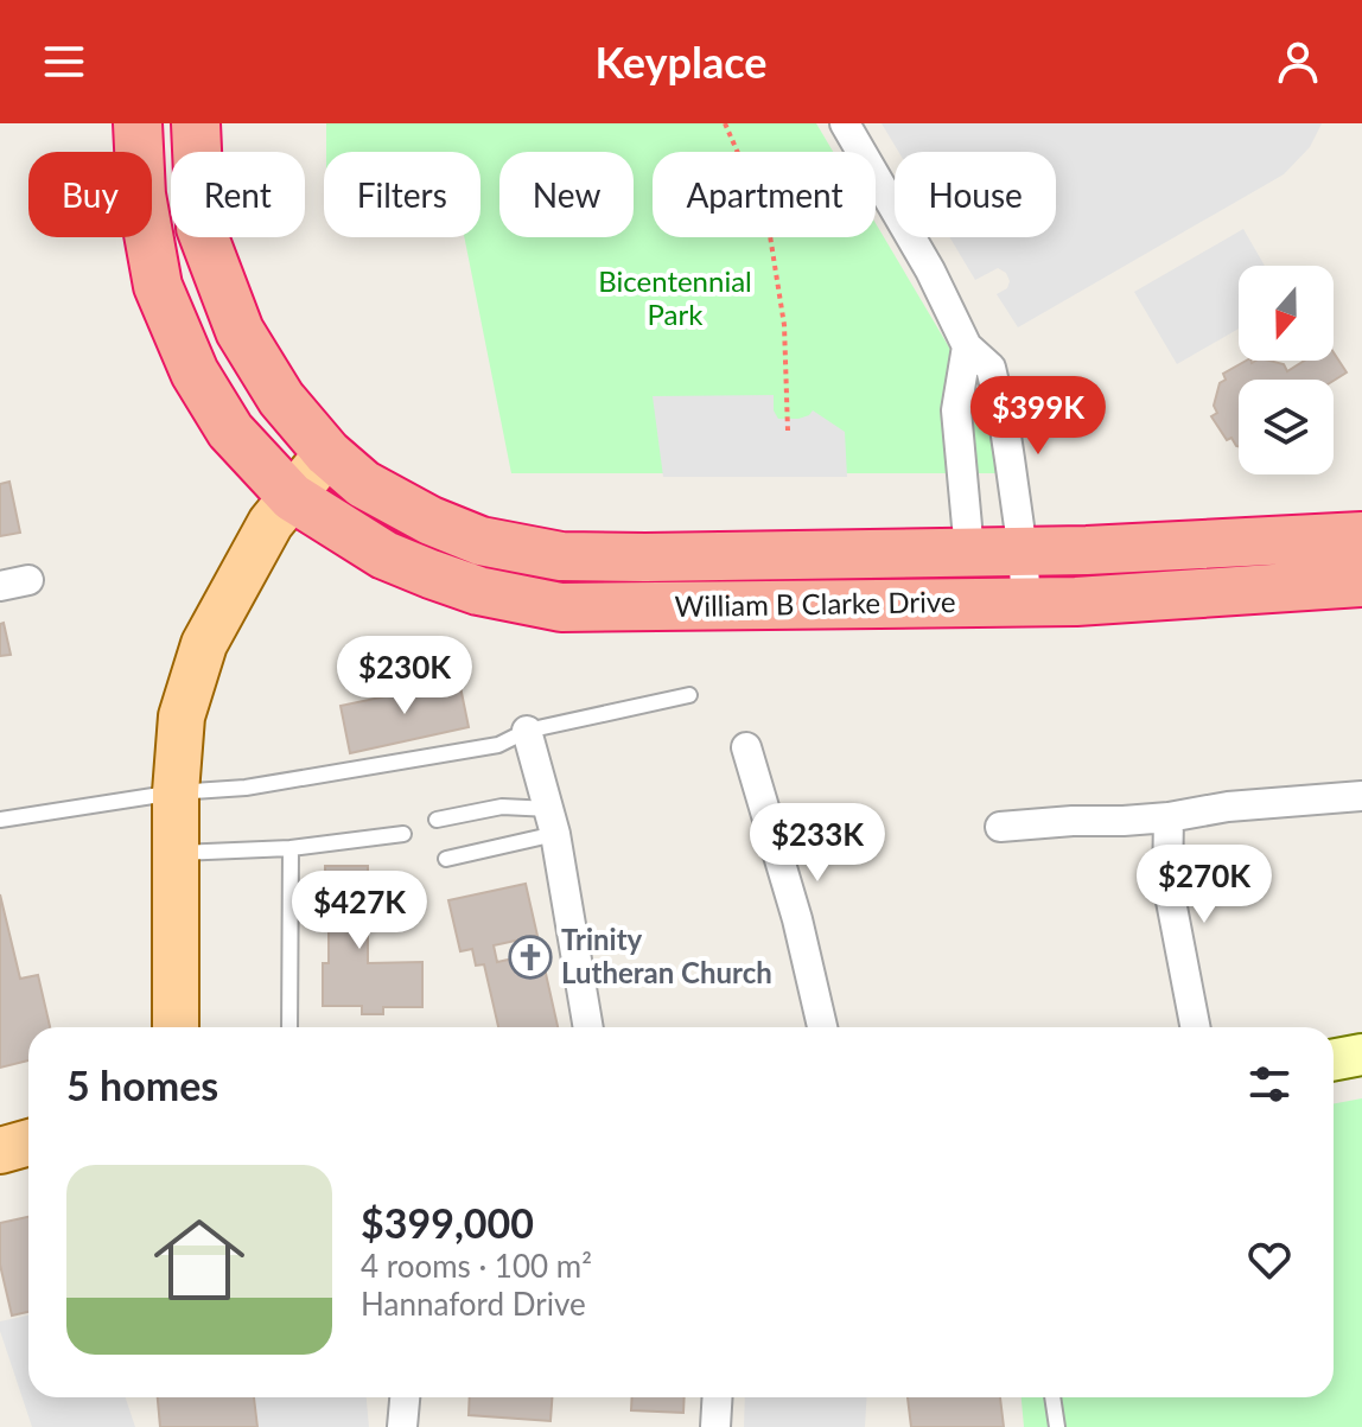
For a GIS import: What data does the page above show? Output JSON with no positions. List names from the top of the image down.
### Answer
{
  "streets": {
    "highway": ["William B Clarke Drive"]
  },
  "parks": ["Bicentennial Park"],
  "places": {
    "church": ["Trinity Lutheran Church"]
  },
  "north": "bottom",
  "page": {
    "header": "Keyplace",
    "chip": [
      "Buy",
      "Rent",
      "Filters",
      "New",
      "Apartment",
      "House"
    ],
    "price": [
      "$399K",
      "$230K",
      "$233K",
      "$270K",
      "$427K"
    ],
    "heading": "5 homes",
    "list": [
      {
        "name": "$399,000",
        "note": "4 rooms · 100 m² · Hannaford Drive"
      }
    ]
  }
}
